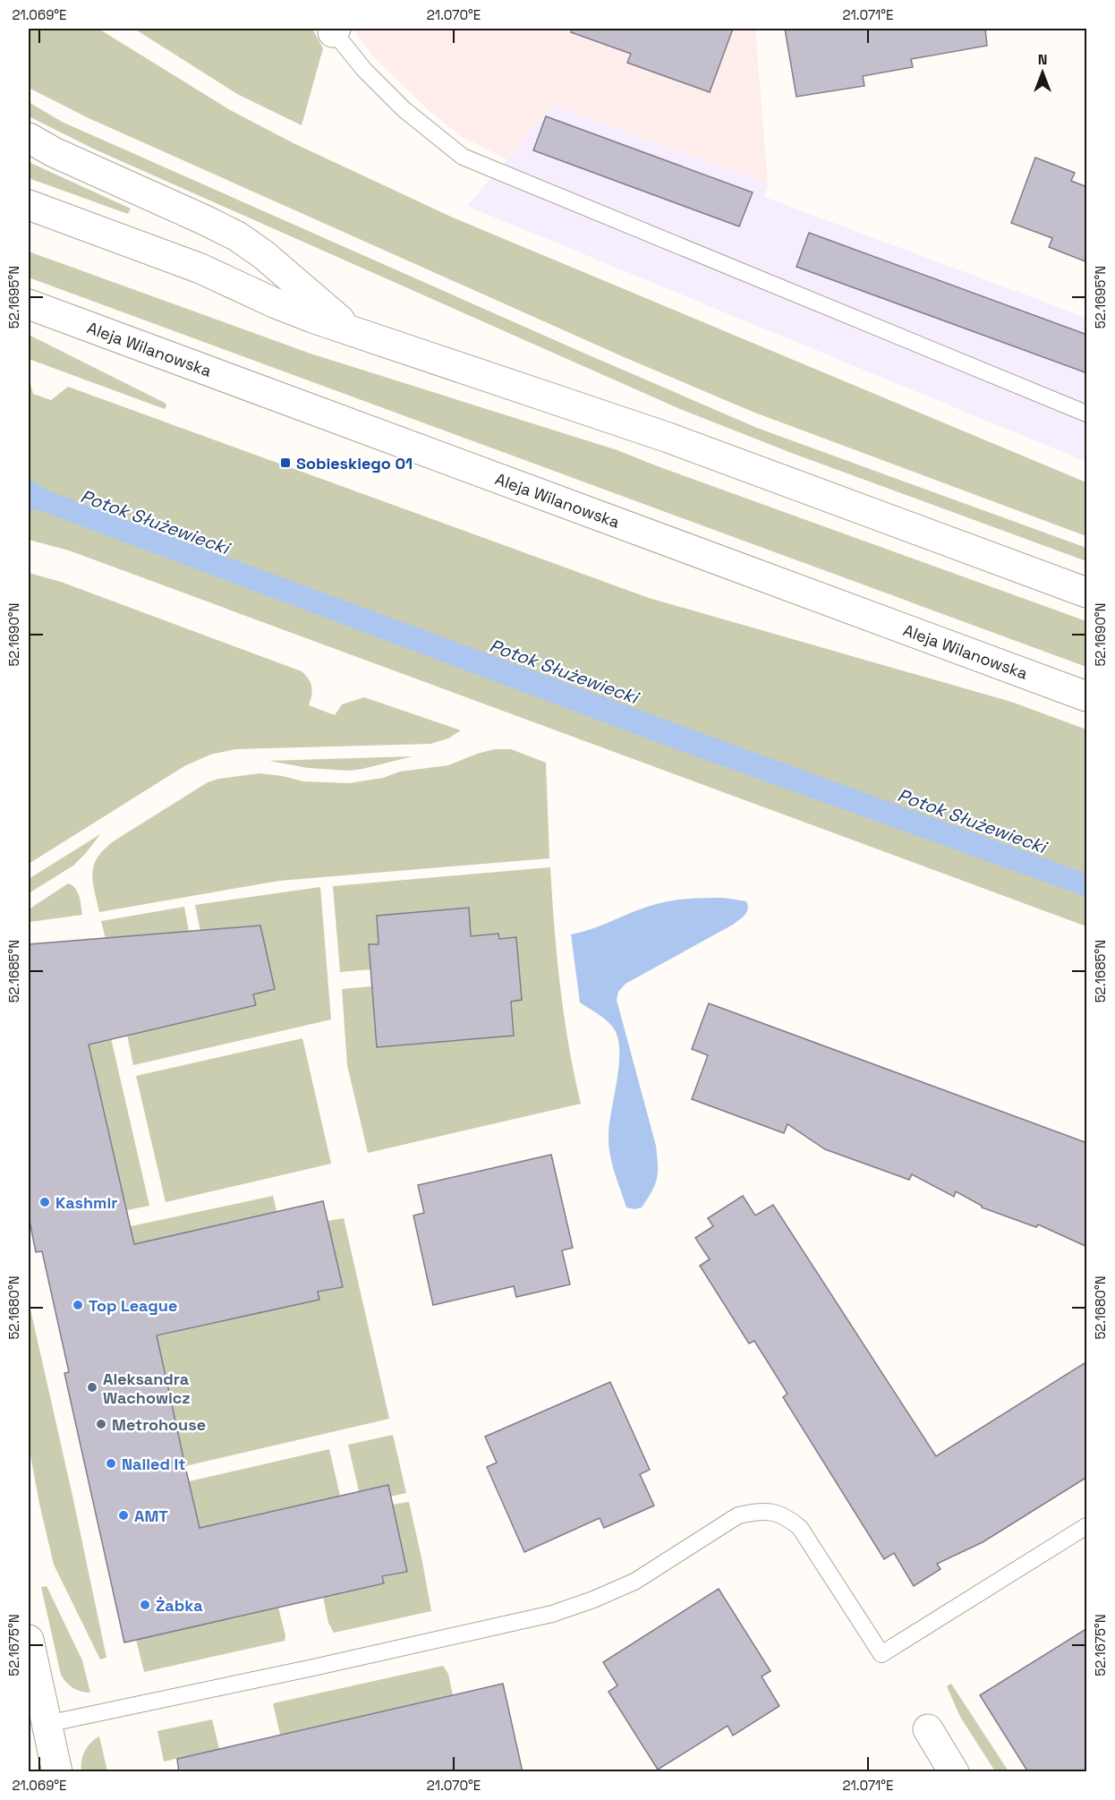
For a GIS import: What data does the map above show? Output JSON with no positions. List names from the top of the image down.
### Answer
{
  "streets": {
    "main road": ["Aleja Wilanowska"]
  },
  "water": ["Potok Służewiecki"],
  "places": {
    "transit": ["Sobieskiego 01"],
    "other": [
      "Kashmir",
      "Top League",
      "Aleksandra Wachowicz",
      "Metrohouse",
      "Nailed It",
      "AMT",
      "Żabka"
    ]
  },
  "north": "top",
  "coordinates": [
    "21.069°E",
    "21.070°E",
    "21.071°E",
    "52.1695°N",
    "52.1690°N",
    "52.1685°N",
    "52.1680°N",
    "52.1675°N"
  ]
}
